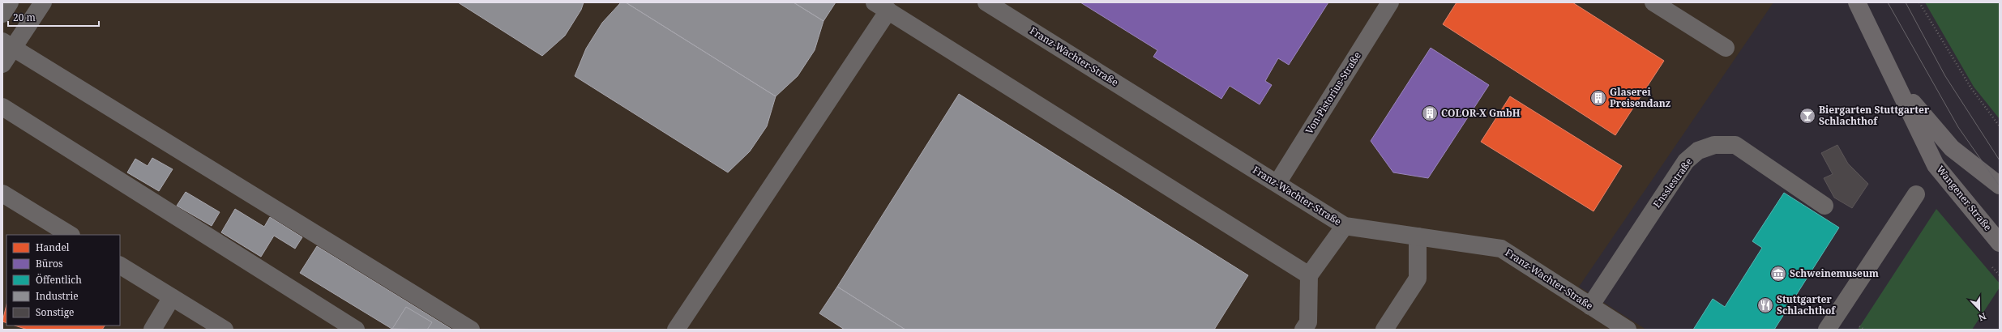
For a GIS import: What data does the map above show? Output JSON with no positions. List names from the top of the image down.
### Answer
{
  "streets": {
    "street": [
      "Franz-Wachter-Straße",
      "Von-Pistorius-Straße",
      "Ensslestraße",
      "Wangener Straße"
    ]
  },
  "crossings": [
    ["Franz-Wachter-Straße", "Von-Pistorius-Straße"],
    ["Franz-Wachter-Straße", "Ensslestraße"]
  ],
  "places": {
    "building": ["Glaserei Preisendanz", "COLOR-X GmbH"],
    "bar": ["Biergarten Stuttgarter Schlachthof"],
    "museum": ["Schweinemuseum"],
    "restaurant": ["Stuttgarter Schlachthof"]
  },
  "legend": [
    "Handel",
    "Büros",
    "Öffentlich",
    "Industrie",
    "Sonstige"
  ],
  "scale_bar": "20 m",
  "north": "bottom"
}
